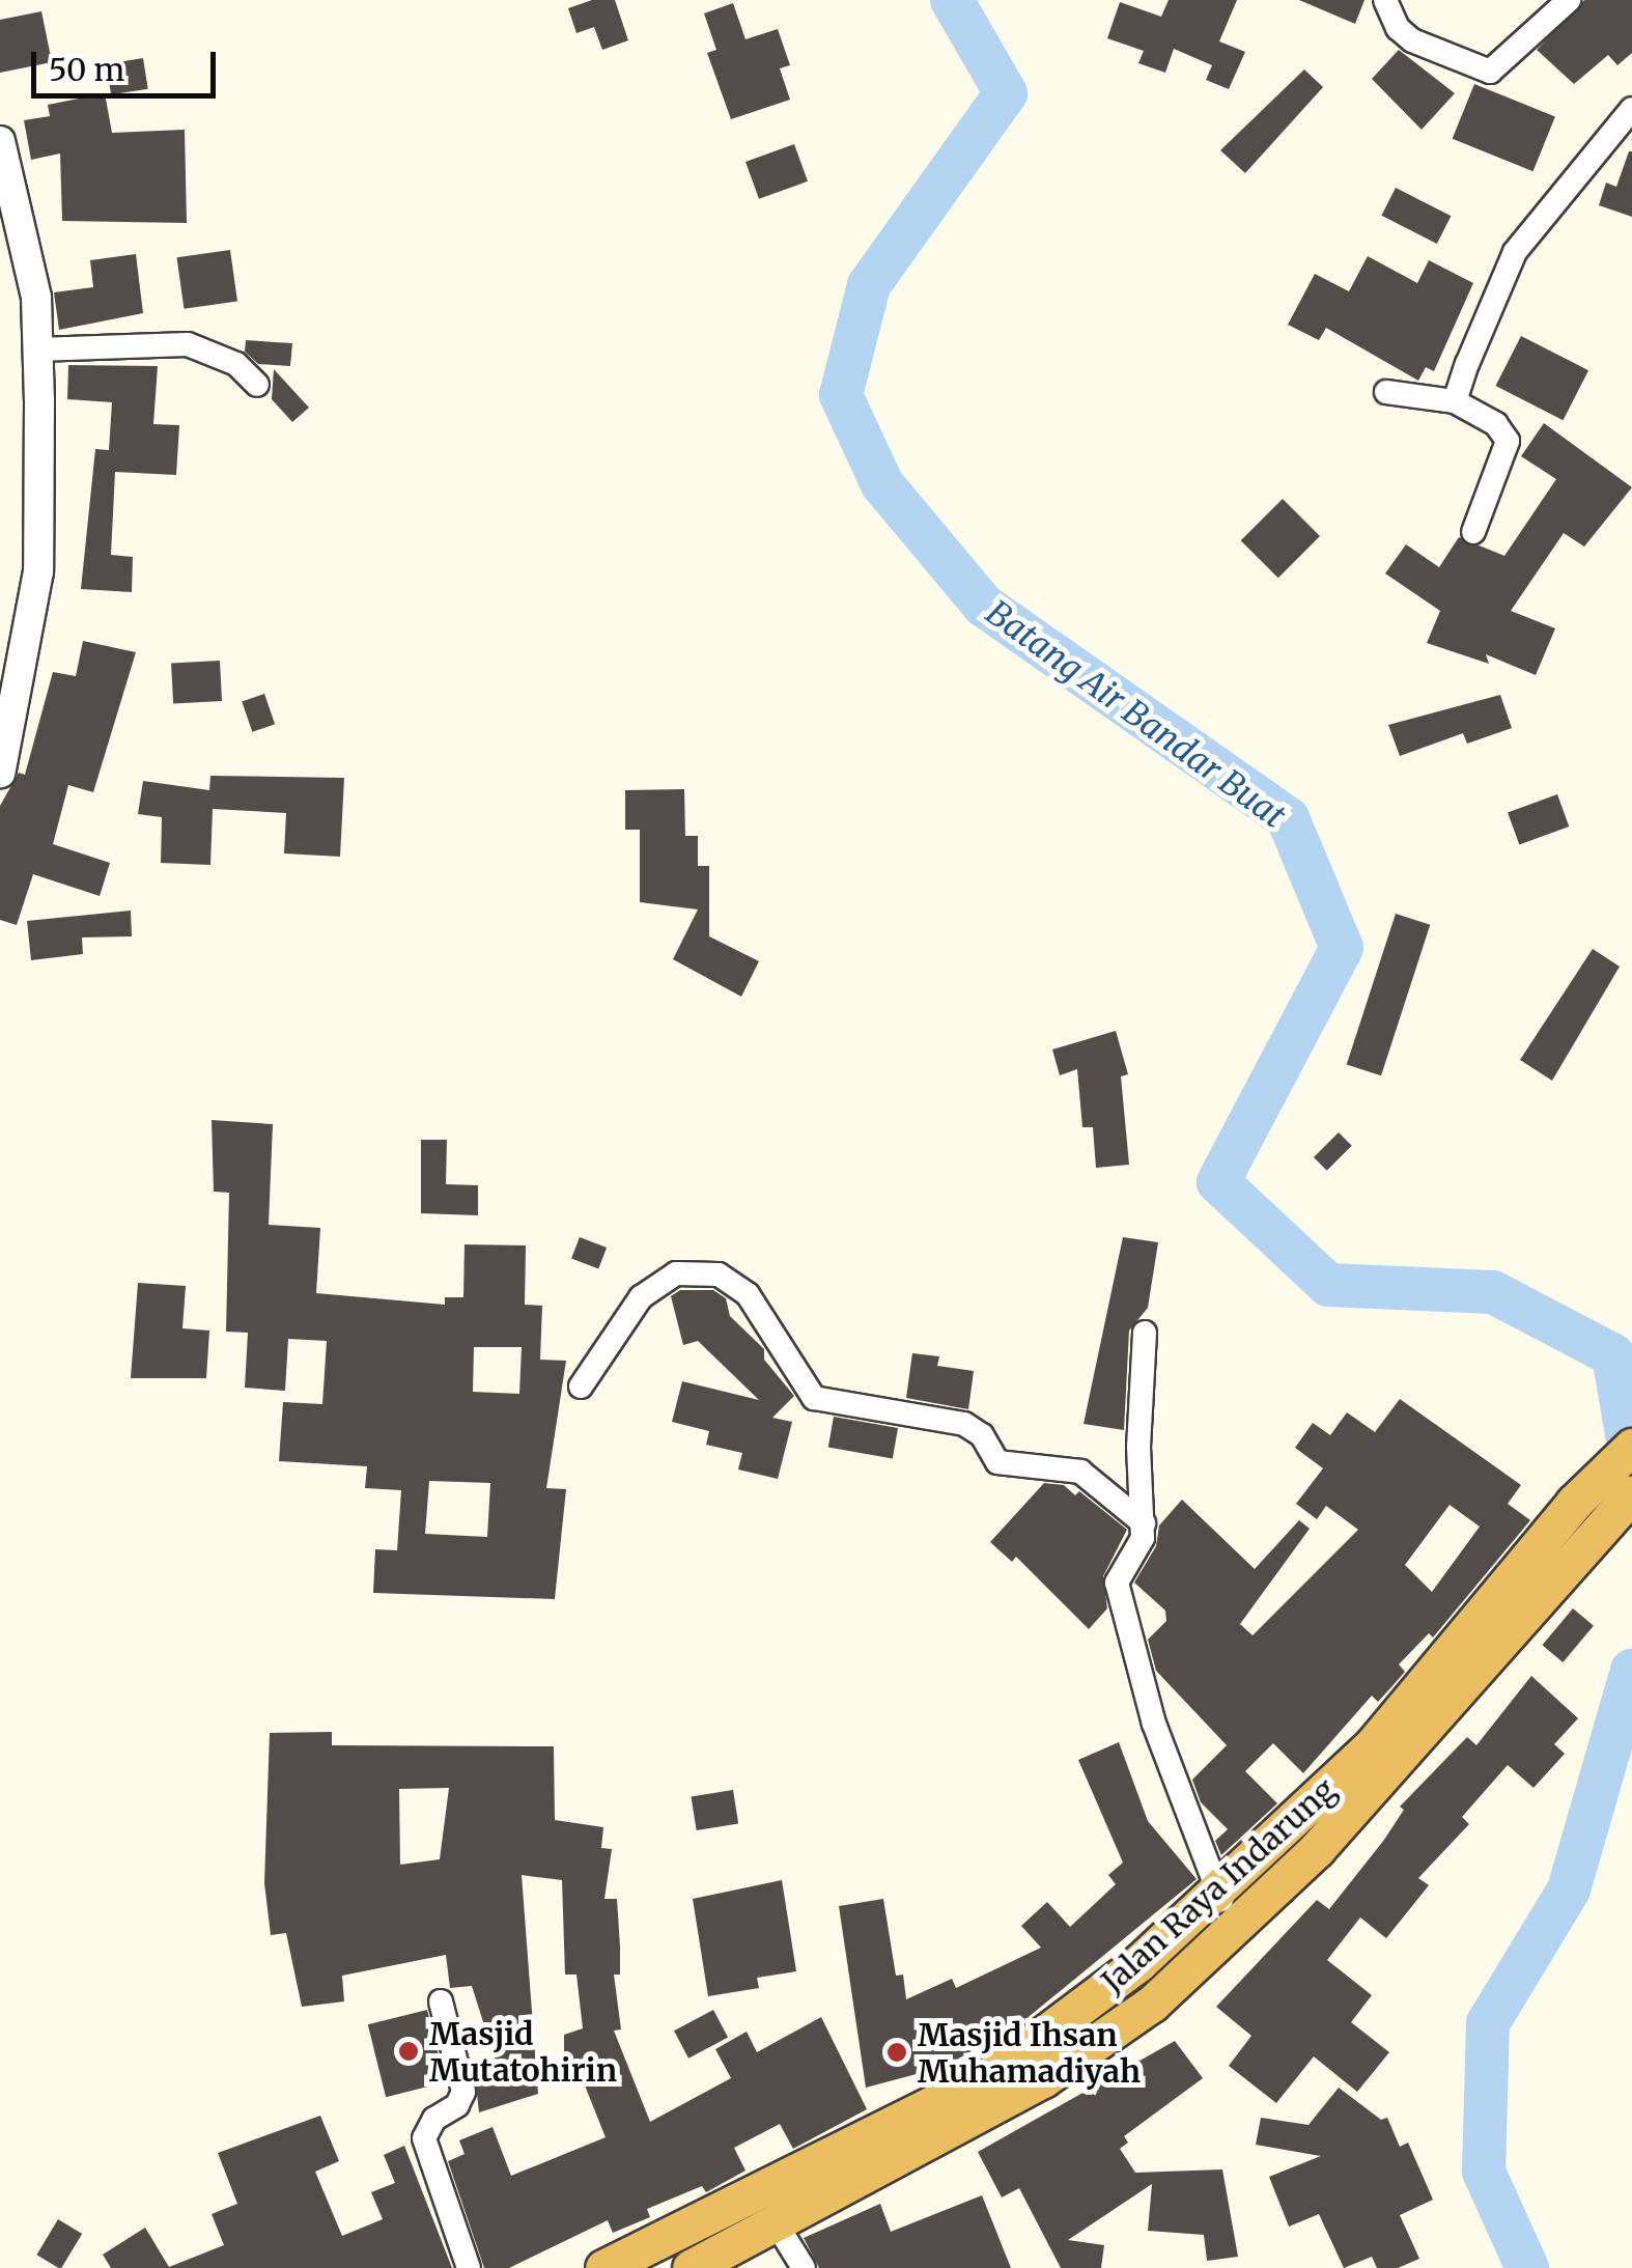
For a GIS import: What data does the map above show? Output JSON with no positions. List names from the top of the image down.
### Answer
{
  "streets": {
    "highway": ["Jalan Raya Indarung"]
  },
  "water": ["Batang Air Bandar Buat"],
  "places": ["Masjid Mutatohirin", "Masjid Ihsan Muhamadiyah"],
  "scale_bar": "50 m"
}
